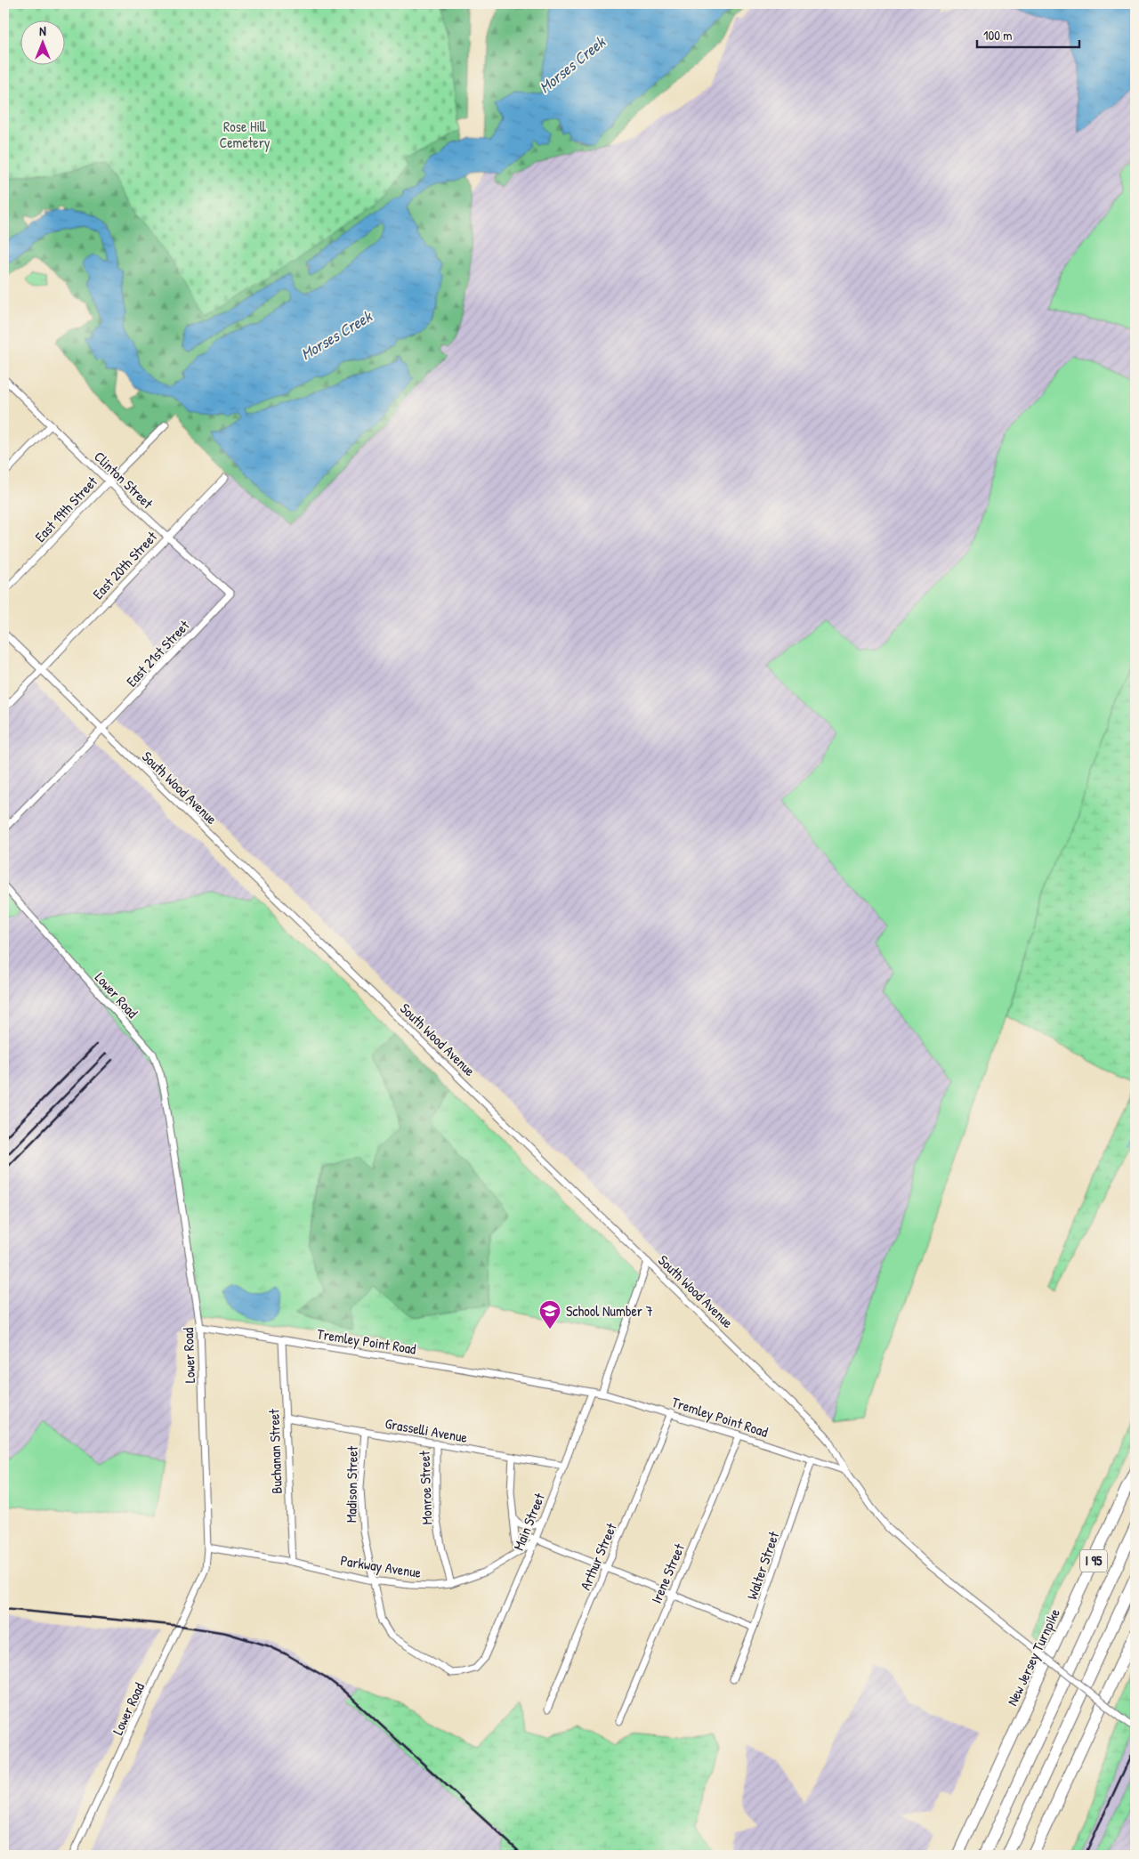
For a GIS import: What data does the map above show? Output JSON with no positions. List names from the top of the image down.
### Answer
{
  "streets": {
    "highway": ["I 95", "New Jersey Turnpike"],
    "street": [
      "Clinton Street",
      "East 19th Street",
      "East 20th Street",
      "East 21st Street",
      "South Wood Avenue",
      "Lower Road",
      "Tremley Point Road",
      "Grasselli Avenue",
      "Buchanan Street",
      "Madison Street",
      "Monroe Street",
      "Main Street",
      "Arthur Street",
      "Walter Street",
      "Parkway Avenue",
      "Irene Street"
    ]
  },
  "crossings": [
    ["Clinton Street", "East 19th Street"],
    ["Clinton Street", "East 20th Street"],
    ["Clinton Street", "East 21st Street"],
    ["East 20th Street", "South Wood Avenue"],
    ["East 21st Street", "South Wood Avenue"],
    ["South Wood Avenue", "Tremley Point Road"],
    ["Lower Road", "Tremley Point Road"],
    ["Lower Road", "Parkway Avenue"],
    ["Tremley Point Road", "Buchanan Street"],
    ["Tremley Point Road", "Main Street"],
    ["Tremley Point Road", "Arthur Street"],
    ["Tremley Point Road", "Walter Street"],
    ["Tremley Point Road", "Irene Street"],
    ["Grasselli Avenue", "Buchanan Street"],
    ["Grasselli Avenue", "Madison Street"],
    ["Grasselli Avenue", "Monroe Street"],
    ["Grasselli Avenue", "Main Street"],
    ["Buchanan Street", "Parkway Avenue"],
    ["Madison Street", "Main Street"],
    ["Madison Street", "Parkway Avenue"],
    ["Monroe Street", "Parkway Avenue"],
    ["Main Street", "Parkway Avenue"]
  ],
  "water": ["Morses Creek"],
  "parks": ["Rose Hill Cemetery"],
  "places": {
    "school or university": ["School Number 7"]
  },
  "scale_bar": "100 m",
  "north": "top"
}
